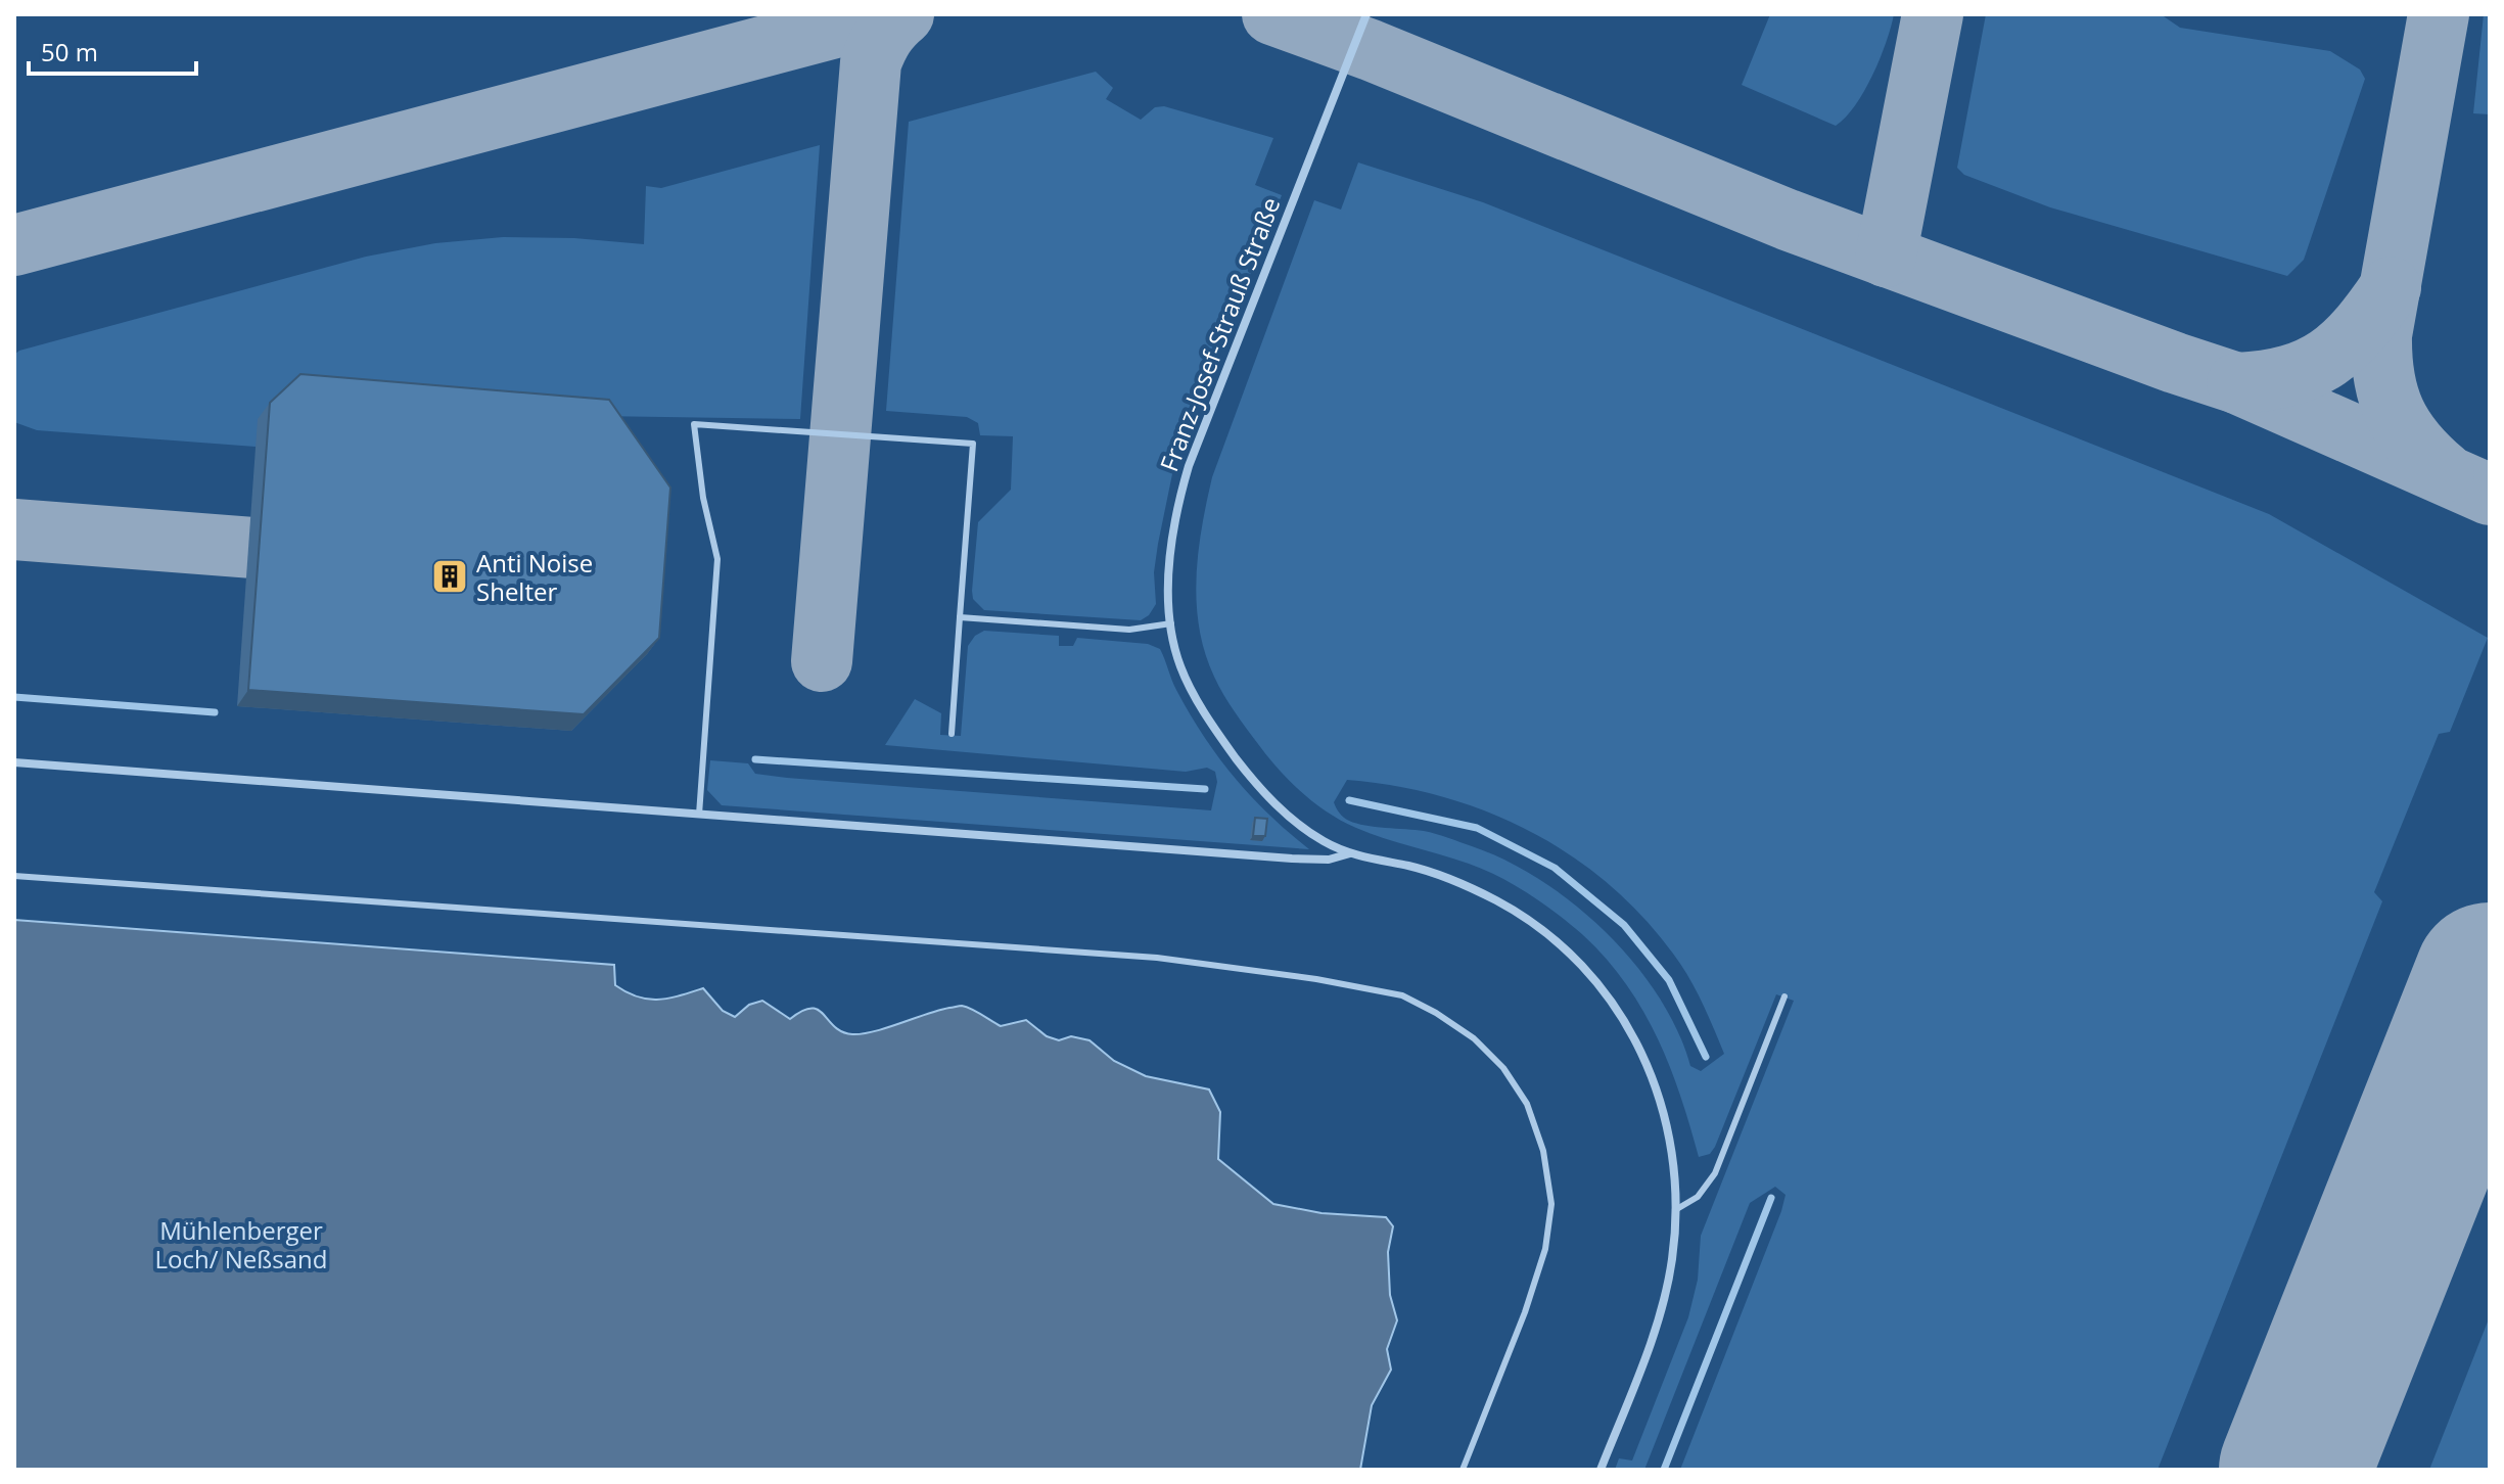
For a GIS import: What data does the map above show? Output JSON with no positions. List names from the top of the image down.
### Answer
{
  "streets": {
    "street": ["Franz-Josef-Strauß Straße"]
  },
  "parks": ["Mühlenberger Loch/ Neßsand"],
  "places": {
    "building": ["Anti Noise Shelter"]
  },
  "scale_bar": "50 m"
}
